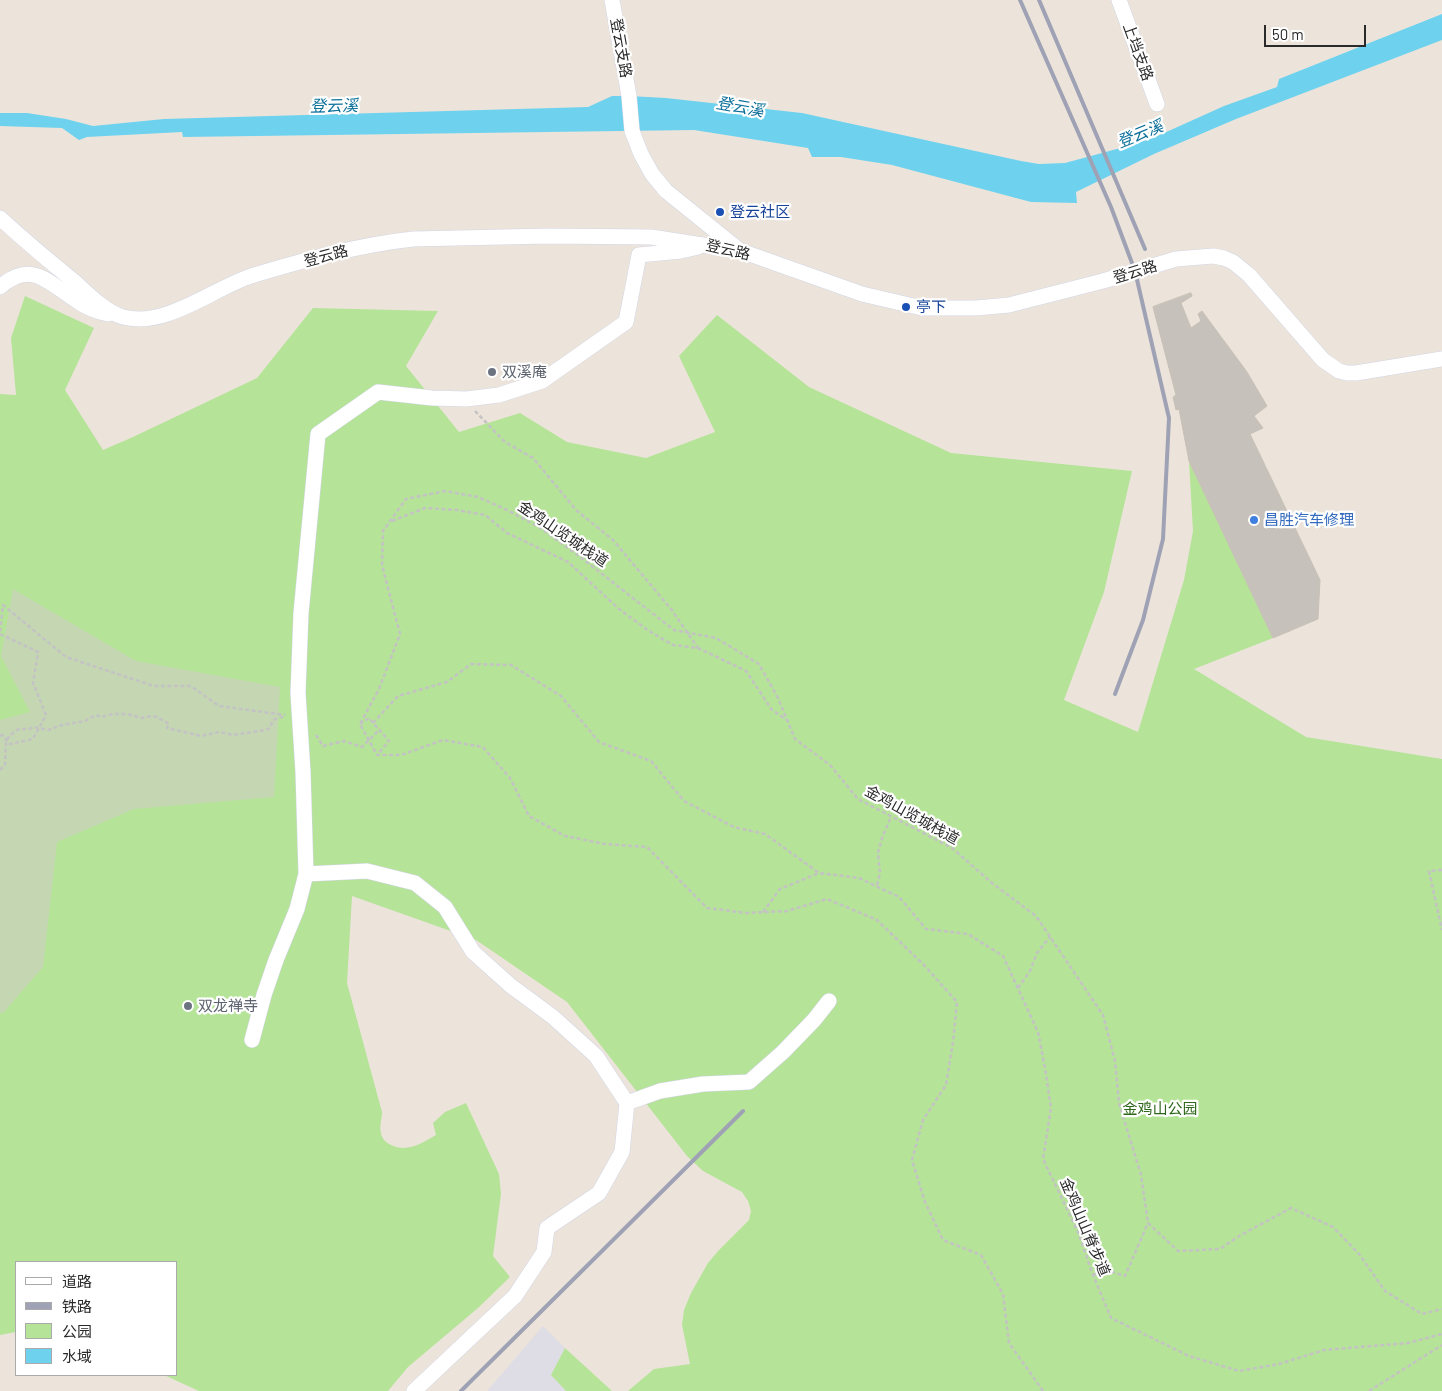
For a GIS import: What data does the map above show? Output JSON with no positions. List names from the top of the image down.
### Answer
{
  "streets": {
    "street": ["登云支路", "上垱支路", "登云路"],
    "path": ["金鸡山览城栈道", "金鸡山山脊步道"]
  },
  "crossings": [
    ["登云支路", "登云路"]
  ],
  "water": ["登云溪"],
  "parks": ["金鸡山公园"],
  "places": [
    "登云社区",
    "亭下",
    "双溪庵",
    "昌胜汽车修理",
    "双龙禅寺"
  ],
  "legend": [
    "道路",
    "铁路",
    "公园",
    "水域"
  ],
  "scale_bar": "50 m"
}
